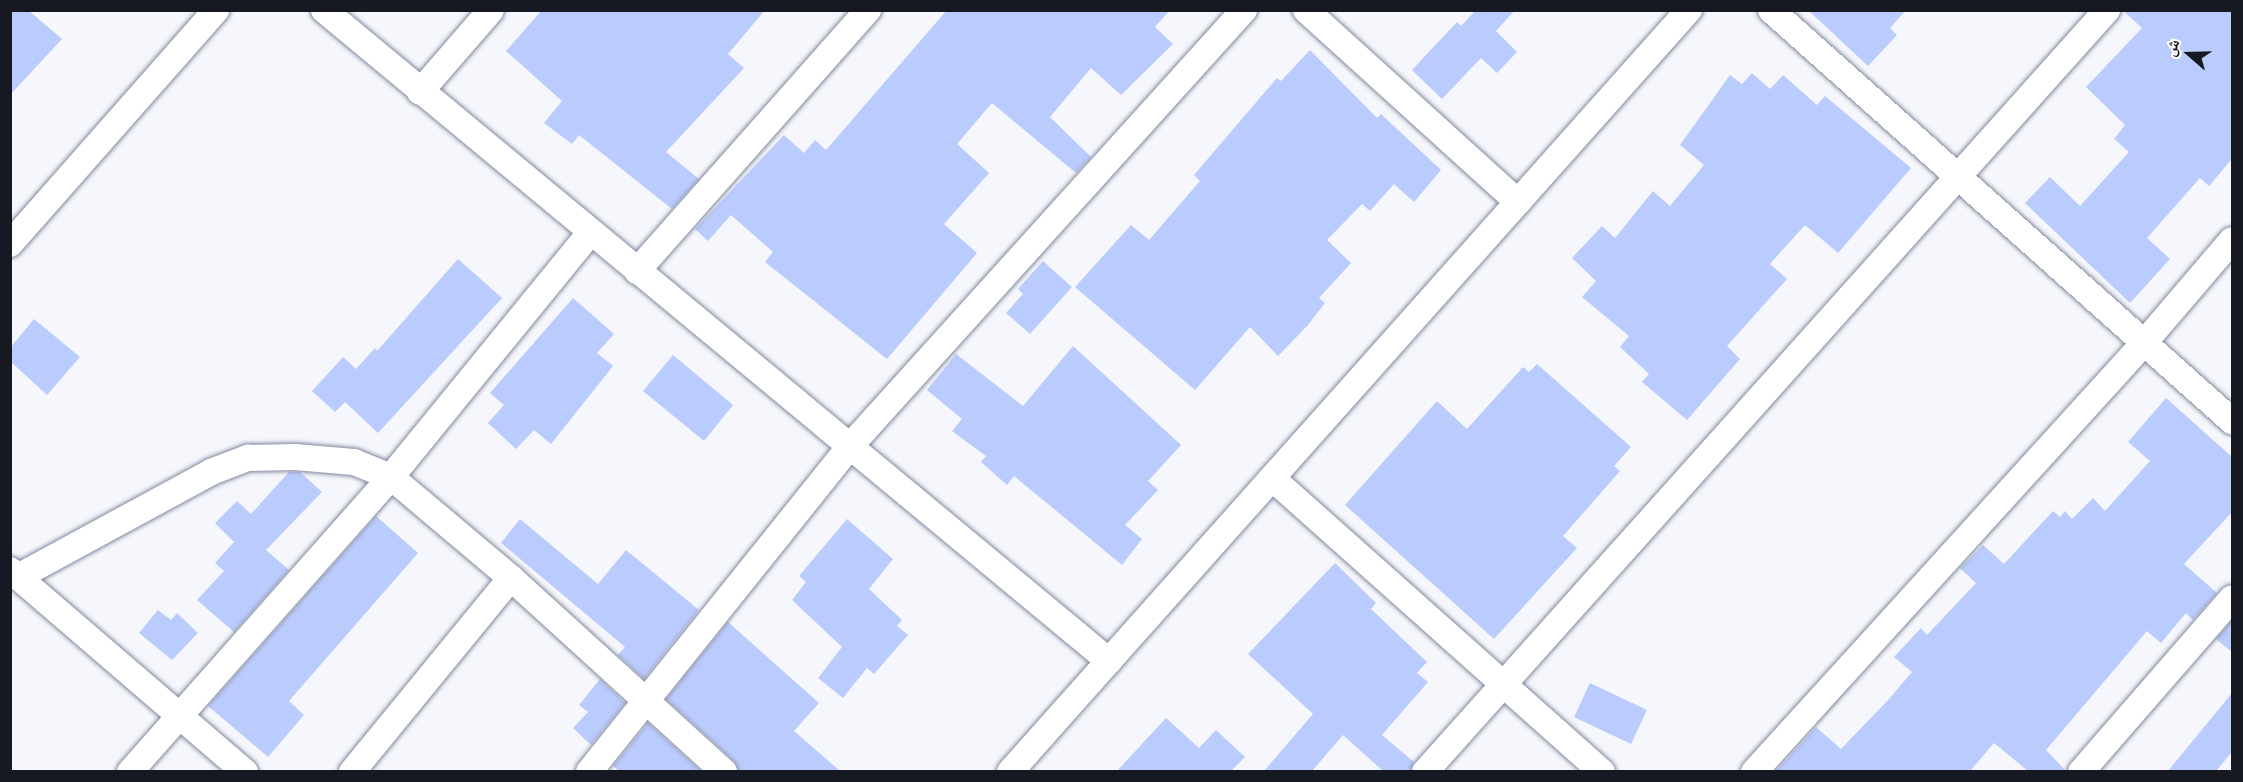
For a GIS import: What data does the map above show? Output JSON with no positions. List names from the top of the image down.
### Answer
{
  "north": "left"
}
